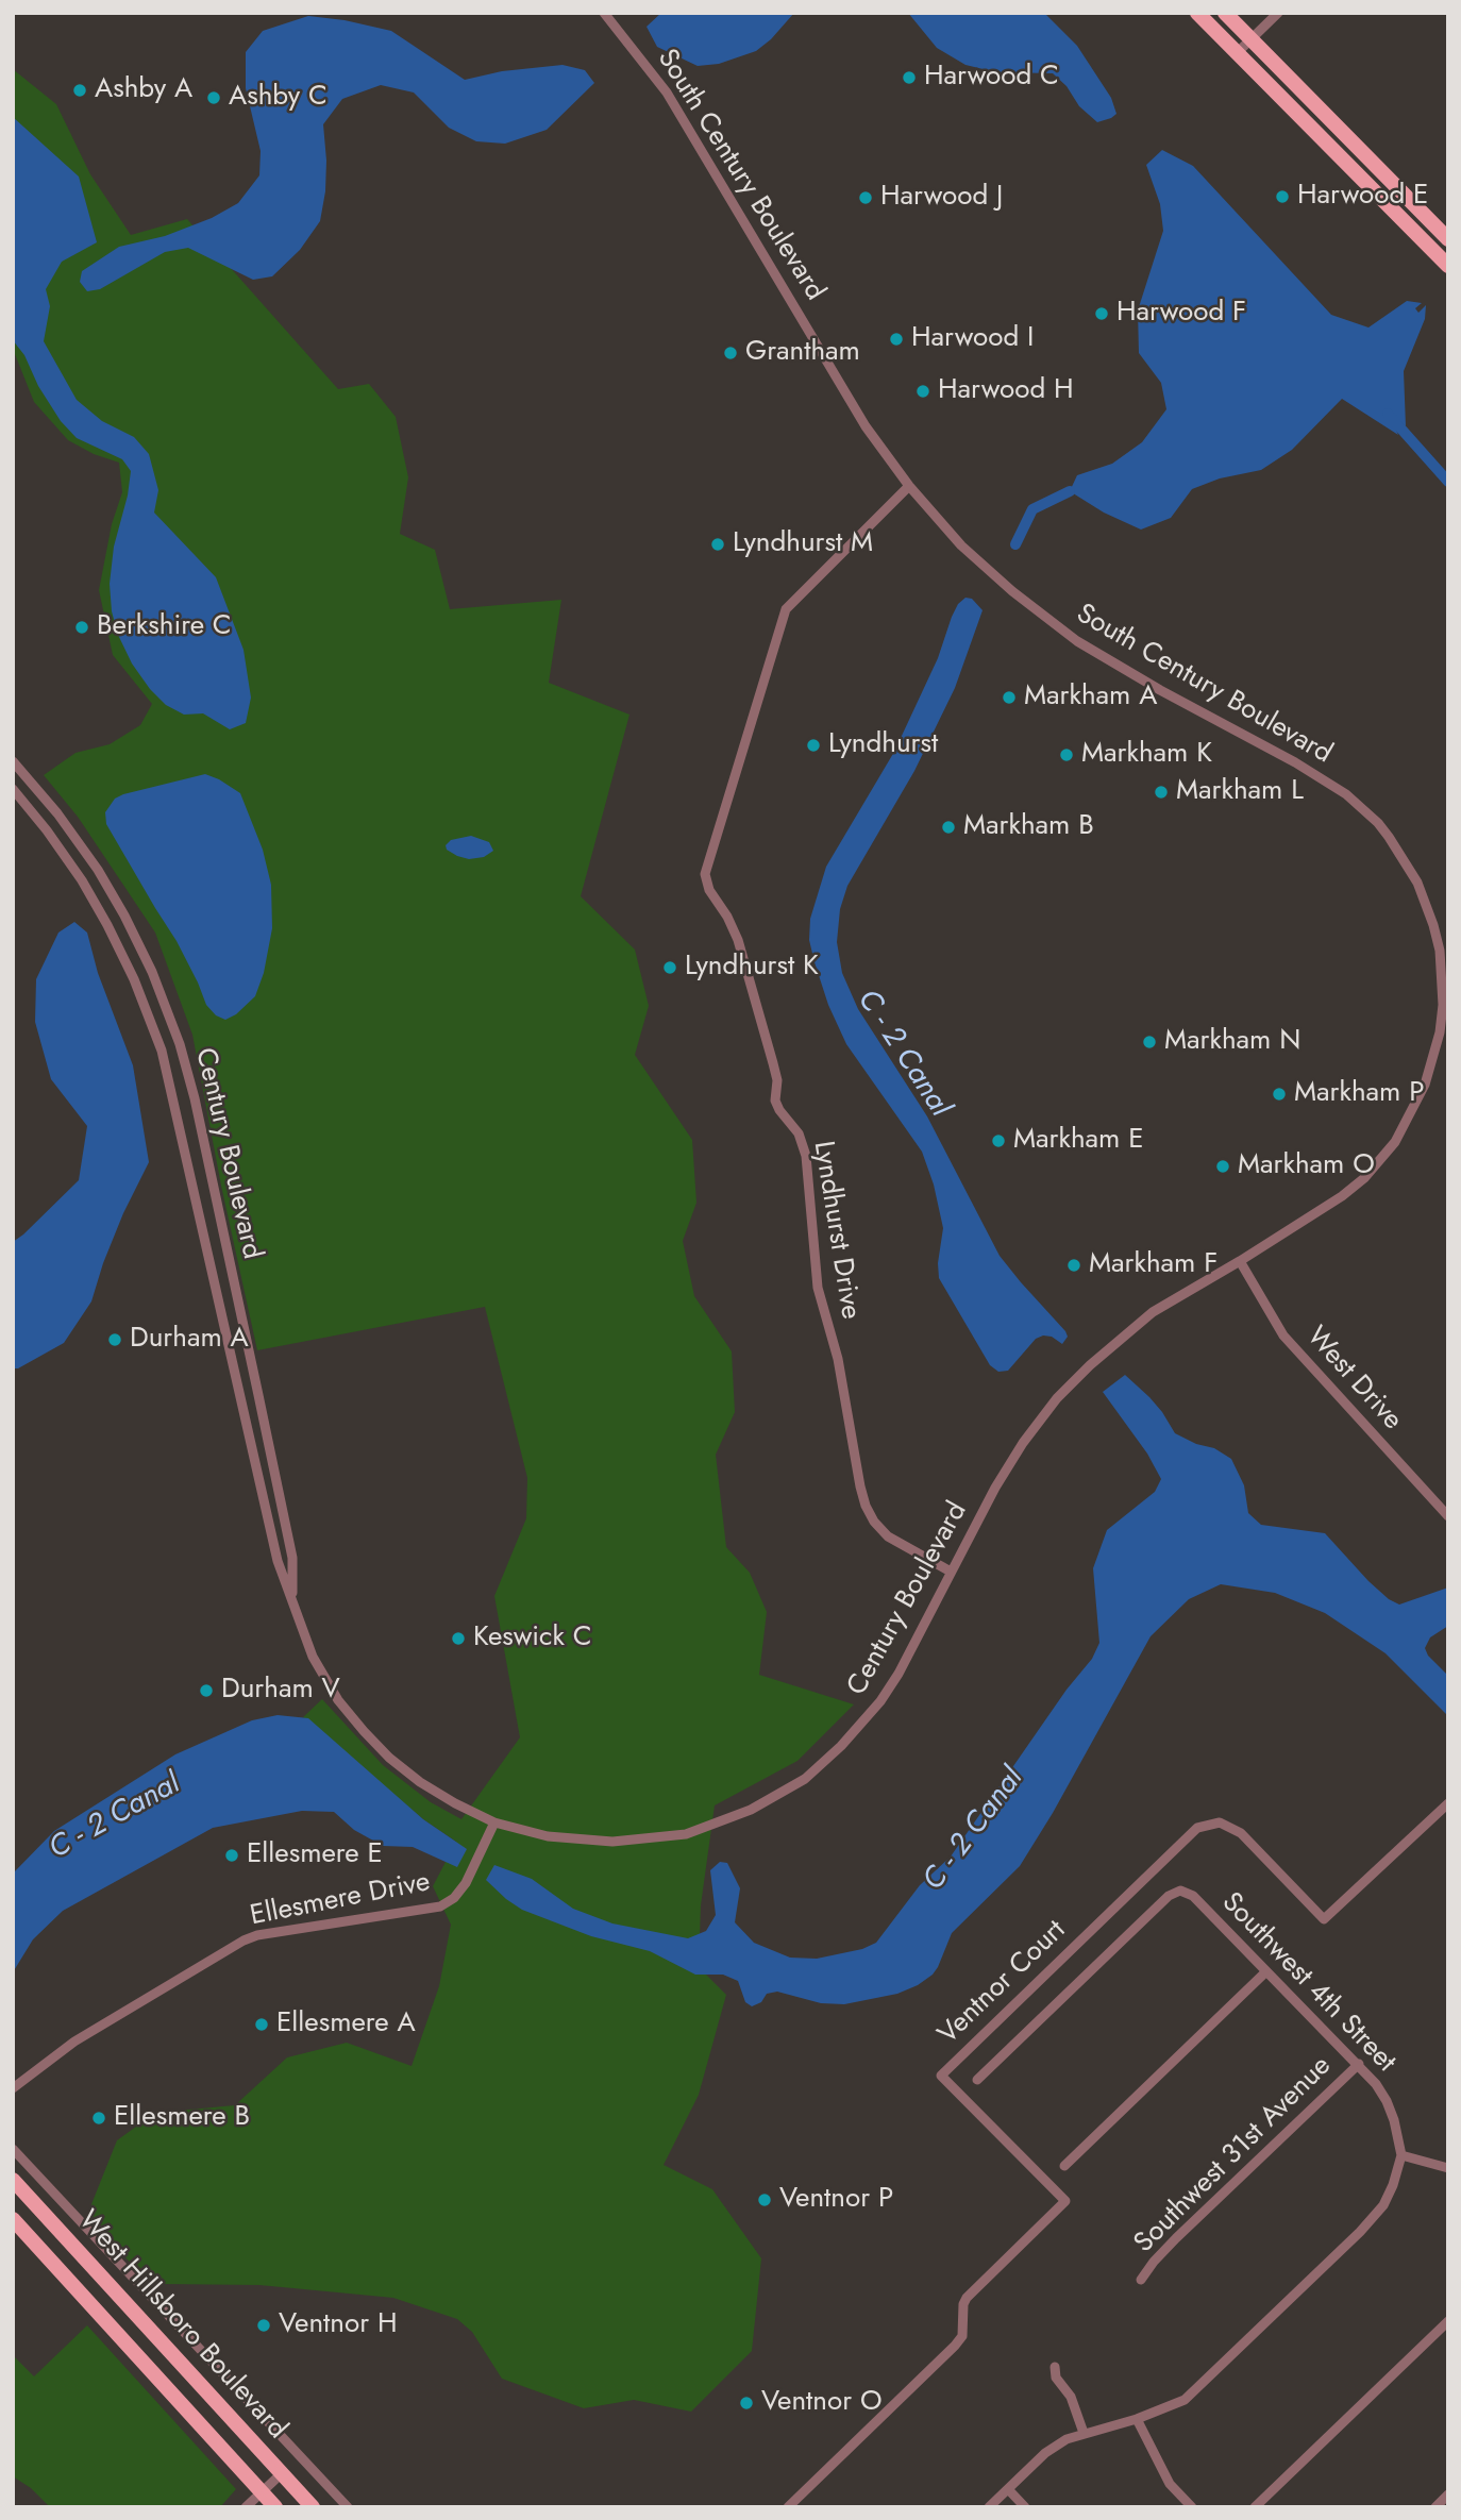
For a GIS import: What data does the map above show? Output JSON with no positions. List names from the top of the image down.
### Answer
{
  "streets": {
    "main road": ["West Hillsboro Boulevard"],
    "street": [
      "South Century Boulevard",
      "Century Boulevard",
      "Lyndhurst Drive",
      "West Drive",
      "Ellesmere Drive",
      "Ventnor Court",
      "Southwest 4th Street",
      "Southwest 31st Avenue"
    ]
  },
  "crossings": [
    ["South Century Boulevard", "Century Boulevard"],
    ["South Century Boulevard", "Lyndhurst Drive"],
    ["Century Boulevard", "Lyndhurst Drive"],
    ["Century Boulevard", "West Drive"],
    ["Century Boulevard", "Ellesmere Drive"],
    ["Southwest 4th Street", "Southwest 31st Avenue"]
  ],
  "water": ["C - 2 Canal"],
  "places": [
    "Harwood C",
    "Ashby A",
    "Ashby C",
    "Harwood E",
    "Harwood J",
    "Harwood F",
    "Harwood I",
    "Grantham",
    "Harwood H",
    "Lyndhurst M",
    "Berkshire C",
    "Markham A",
    "Lyndhurst",
    "Markham K",
    "Markham L",
    "Markham B",
    "Lyndhurst K",
    "Markham N",
    "Markham P",
    "Markham E",
    "Markham O",
    "Markham F",
    "Durham A",
    "Keswick C",
    "Durham V",
    "Ellesmere E",
    "Ellesmere A",
    "Ellesmere B",
    "Ventnor P",
    "Ventnor H",
    "Ventnor O"
  ]
}
